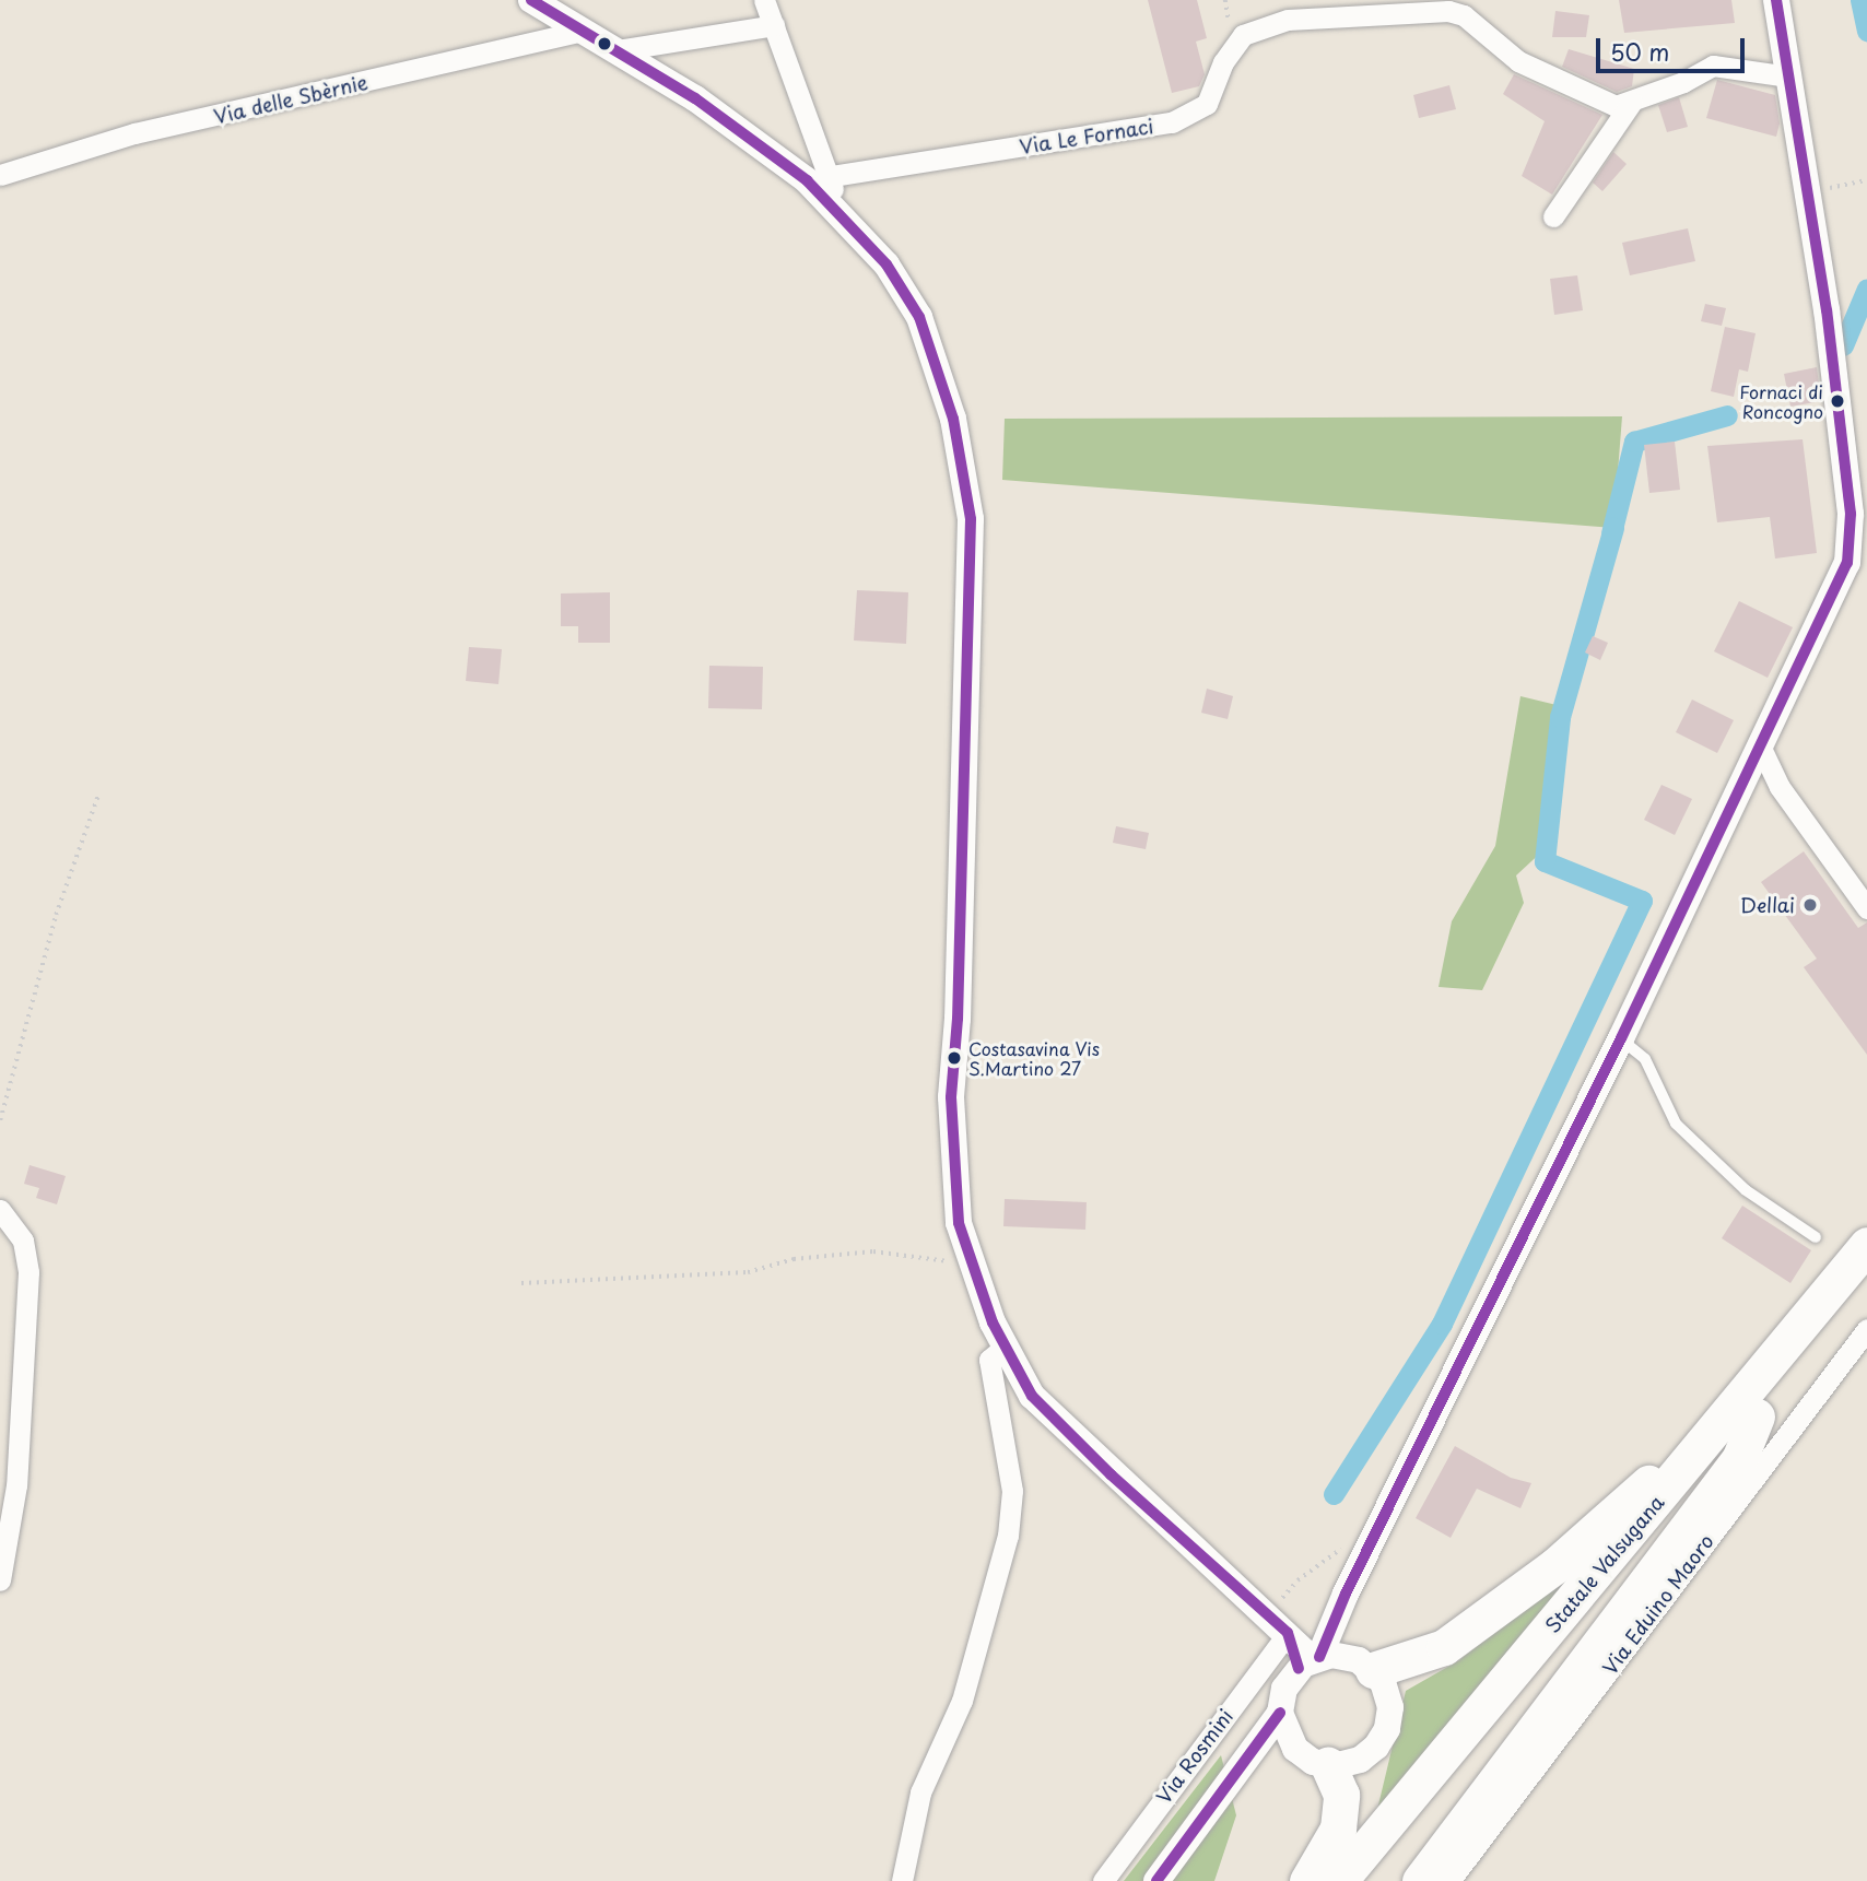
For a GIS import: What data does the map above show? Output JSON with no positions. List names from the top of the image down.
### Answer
{
  "streets": {
    "highway": ["Statale Valsugana"],
    "street": [
      "Via delle Sbèrnie",
      "Via Le Fornaci",
      "Via Eduino Maoro",
      "Via Rosmini"
    ]
  },
  "places": ["Fornaci di Roncogno", "Dellai", "Costasavina Vis S.Martino 27"],
  "scale_bar": "50 m"
}
